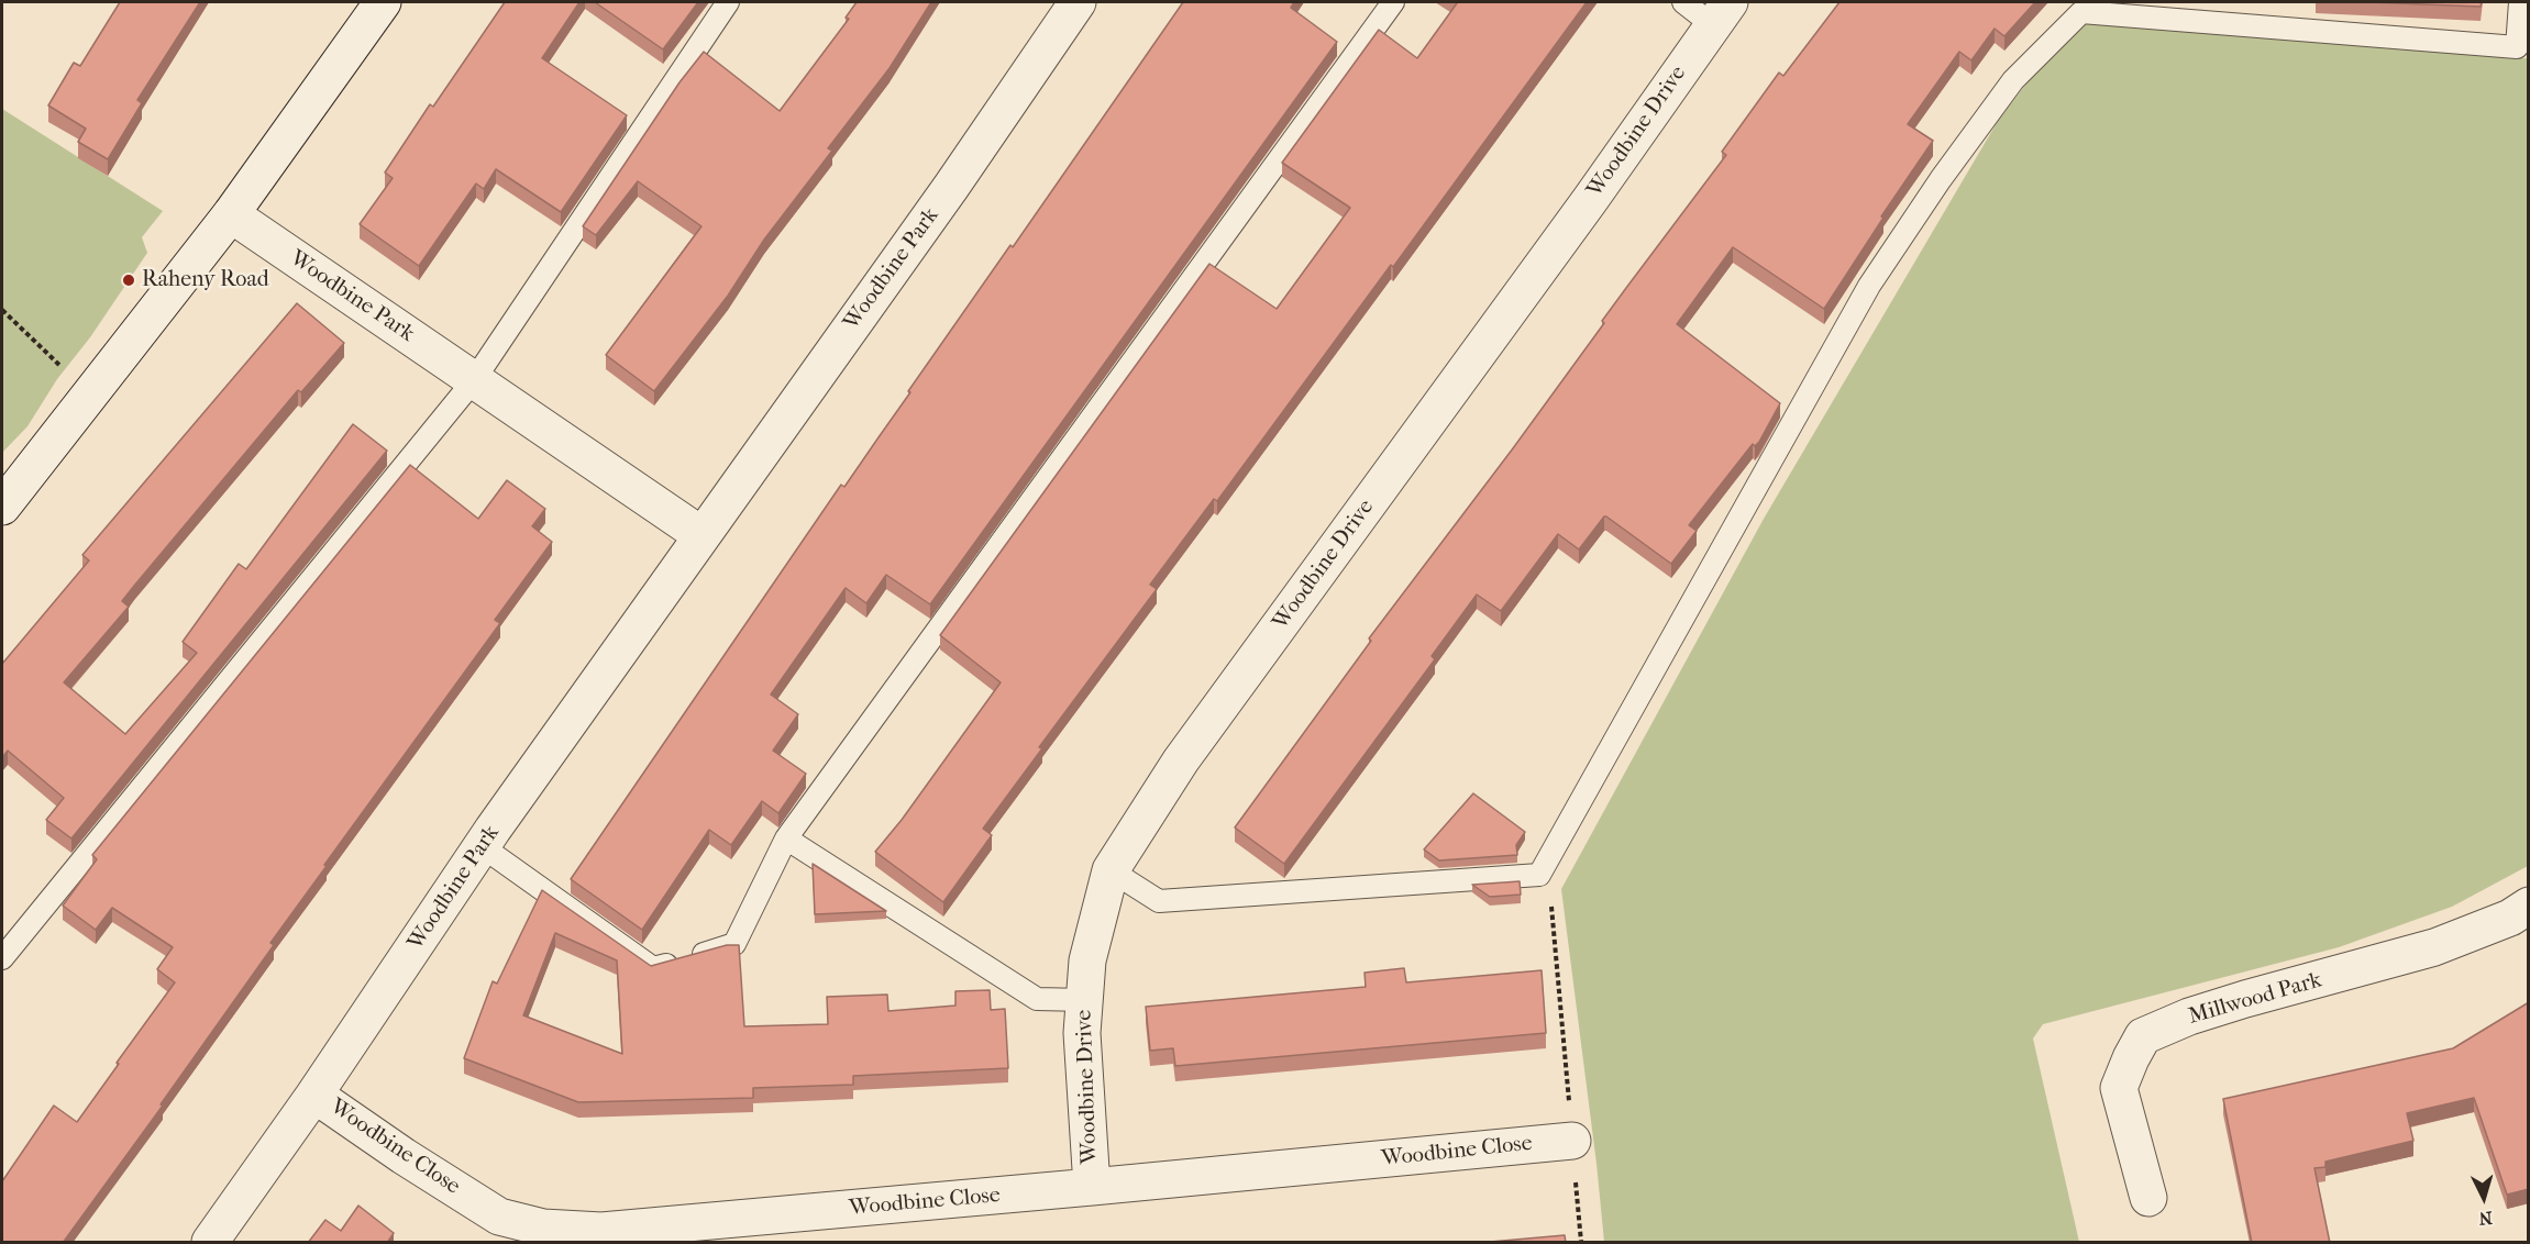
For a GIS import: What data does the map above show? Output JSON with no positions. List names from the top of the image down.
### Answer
{
  "streets": {
    "street": [
      "Woodbine Drive",
      "Woodbine Park",
      "Millwood Park",
      "Woodbine Close"
    ]
  },
  "crossings": [
    ["Woodbine Drive", "Woodbine Close"],
    ["Woodbine Park", "Woodbine Close"]
  ],
  "places": ["Raheny Road"],
  "north": "bottom"
}
